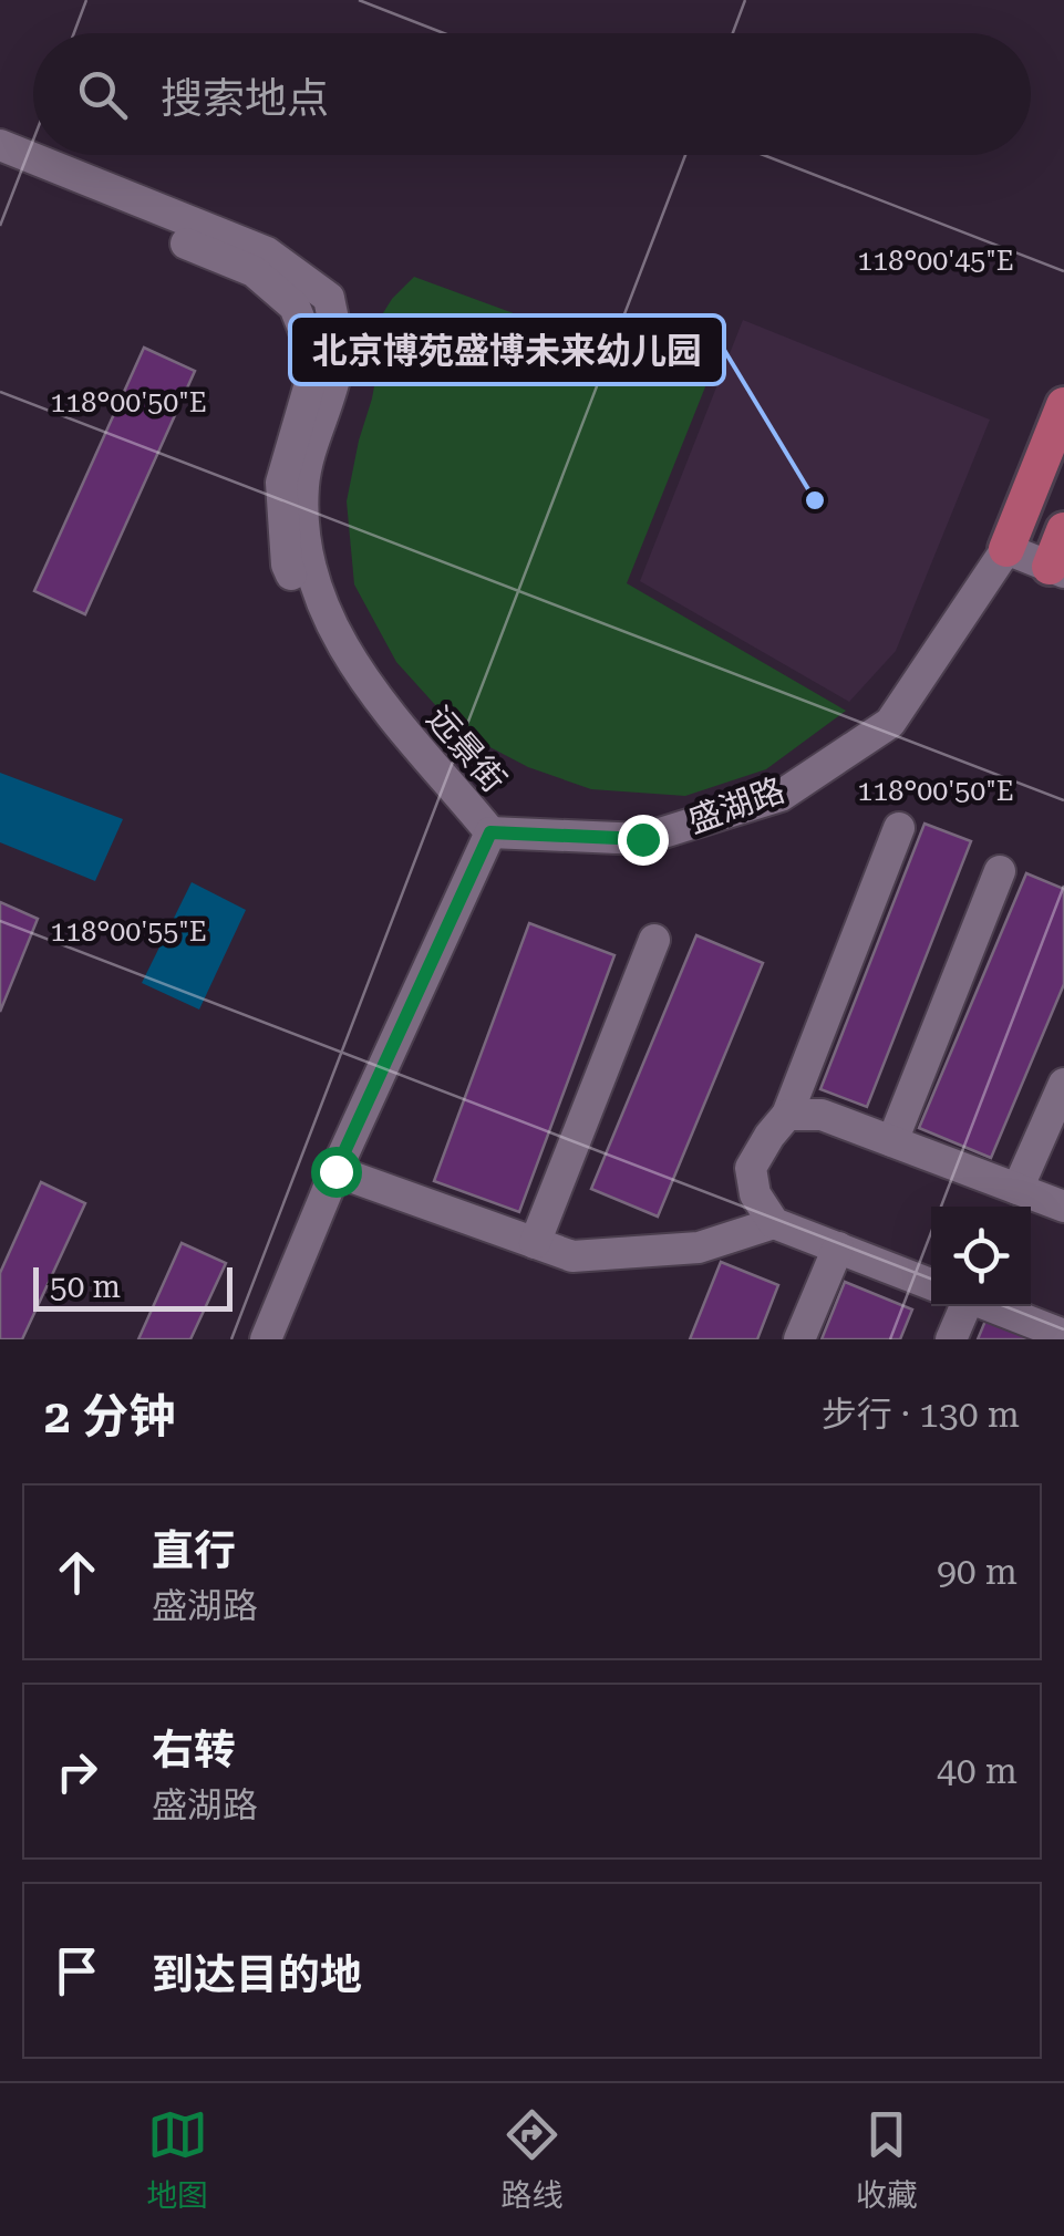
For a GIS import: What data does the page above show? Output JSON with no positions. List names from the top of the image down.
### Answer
{
  "streets": {
    "main road": ["盛湖路"],
    "street": ["远景街"]
  },
  "crossings": [
    ["远景街", "盛湖路"]
  ],
  "places": ["北京博苑盛博未来幼儿园"],
  "scale_bar": "50 m",
  "page": {
    "search": "搜索地点",
    "scale": "50 m",
    "heading": ["2 分钟", "步行 · 130 m"],
    "list": [
      ["直行", "盛湖路", "90 m"],
      ["右转", "盛湖路", "40 m"],
      "到达目的地"
    ],
    "nav": ["地图", "路线", "收藏"]
  },
  "coordinates": ["118°00'45\"E", "118°00'50\"E", "118°00'55\"E"]
}
